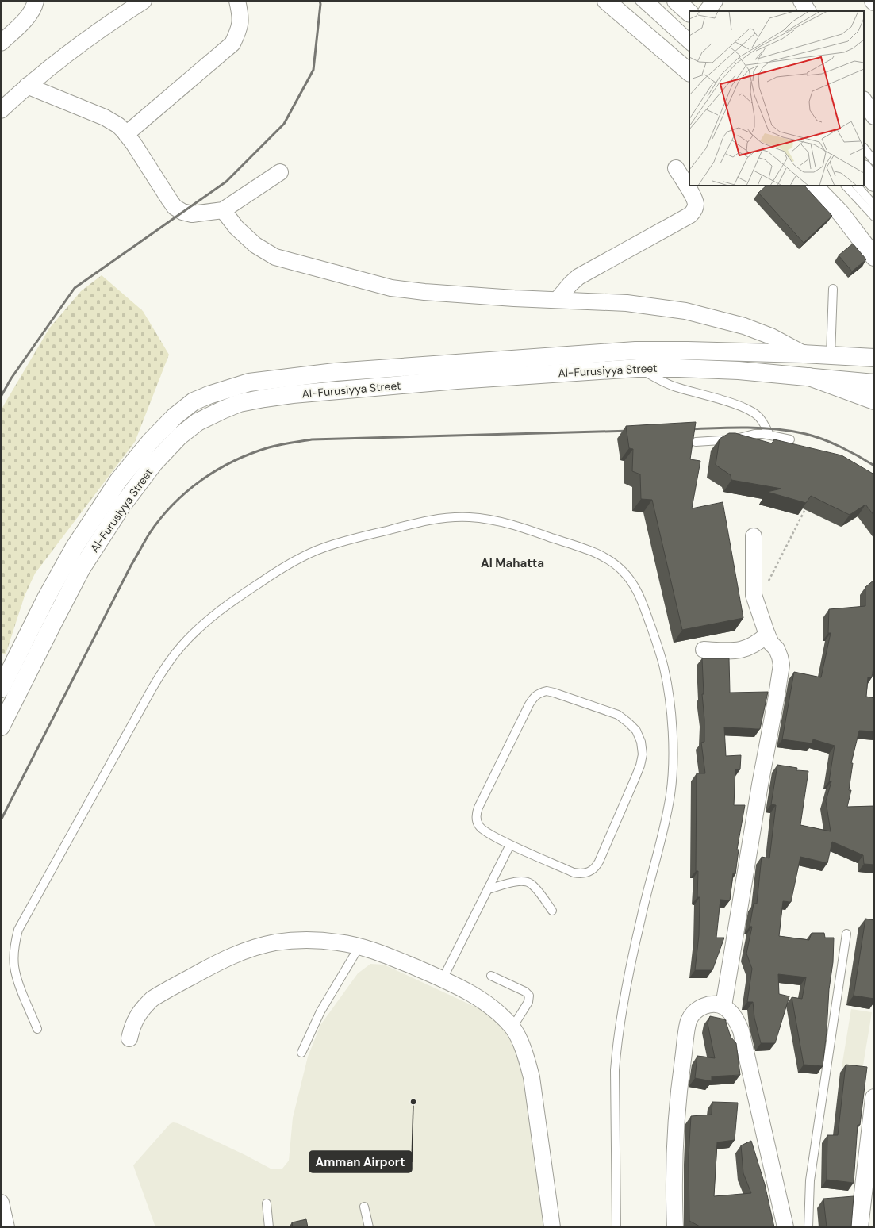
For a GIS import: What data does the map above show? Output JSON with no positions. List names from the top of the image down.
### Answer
{
  "streets": {
    "main road": ["Al-Furusiyya Street"]
  },
  "districts": ["Al Mahatta"],
  "places": ["Amman Airport"]
}
